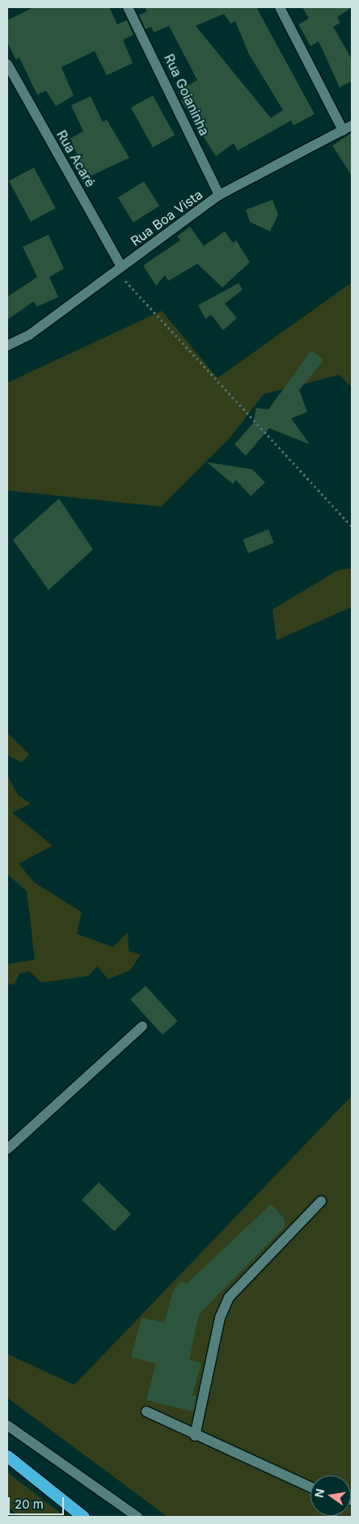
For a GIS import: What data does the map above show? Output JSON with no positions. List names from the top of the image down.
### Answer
{
  "streets": {
    "street": ["Rua Goianinha", "Rua Acaré", "Rua Boa Vista"]
  },
  "crossings": [
    ["Rua Goianinha", "Rua Boa Vista"],
    ["Rua Acaré", "Rua Boa Vista"]
  ],
  "scale_bar": "20 m",
  "north": "left"
}
